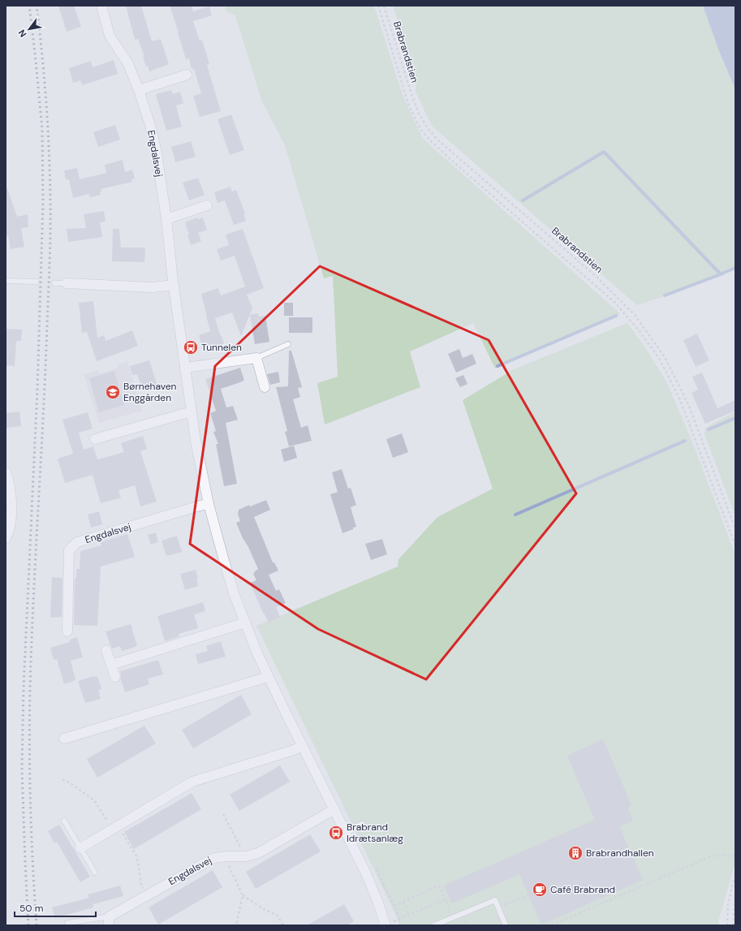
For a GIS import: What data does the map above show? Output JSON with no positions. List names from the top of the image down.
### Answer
{
  "streets": {
    "street": ["Engdalsvej"],
    "path": ["Brabrandstien"]
  },
  "places": {
    "bus stop": ["Tunnelen", "Brabrand Idrætsanlæg"],
    "school or university": ["Børnehaven Enggården"],
    "building": ["Brabrandhallen"],
    "cafe": ["Café Brabrand"]
  },
  "scale_bar": "50 m",
  "north": "bottom left"
}
